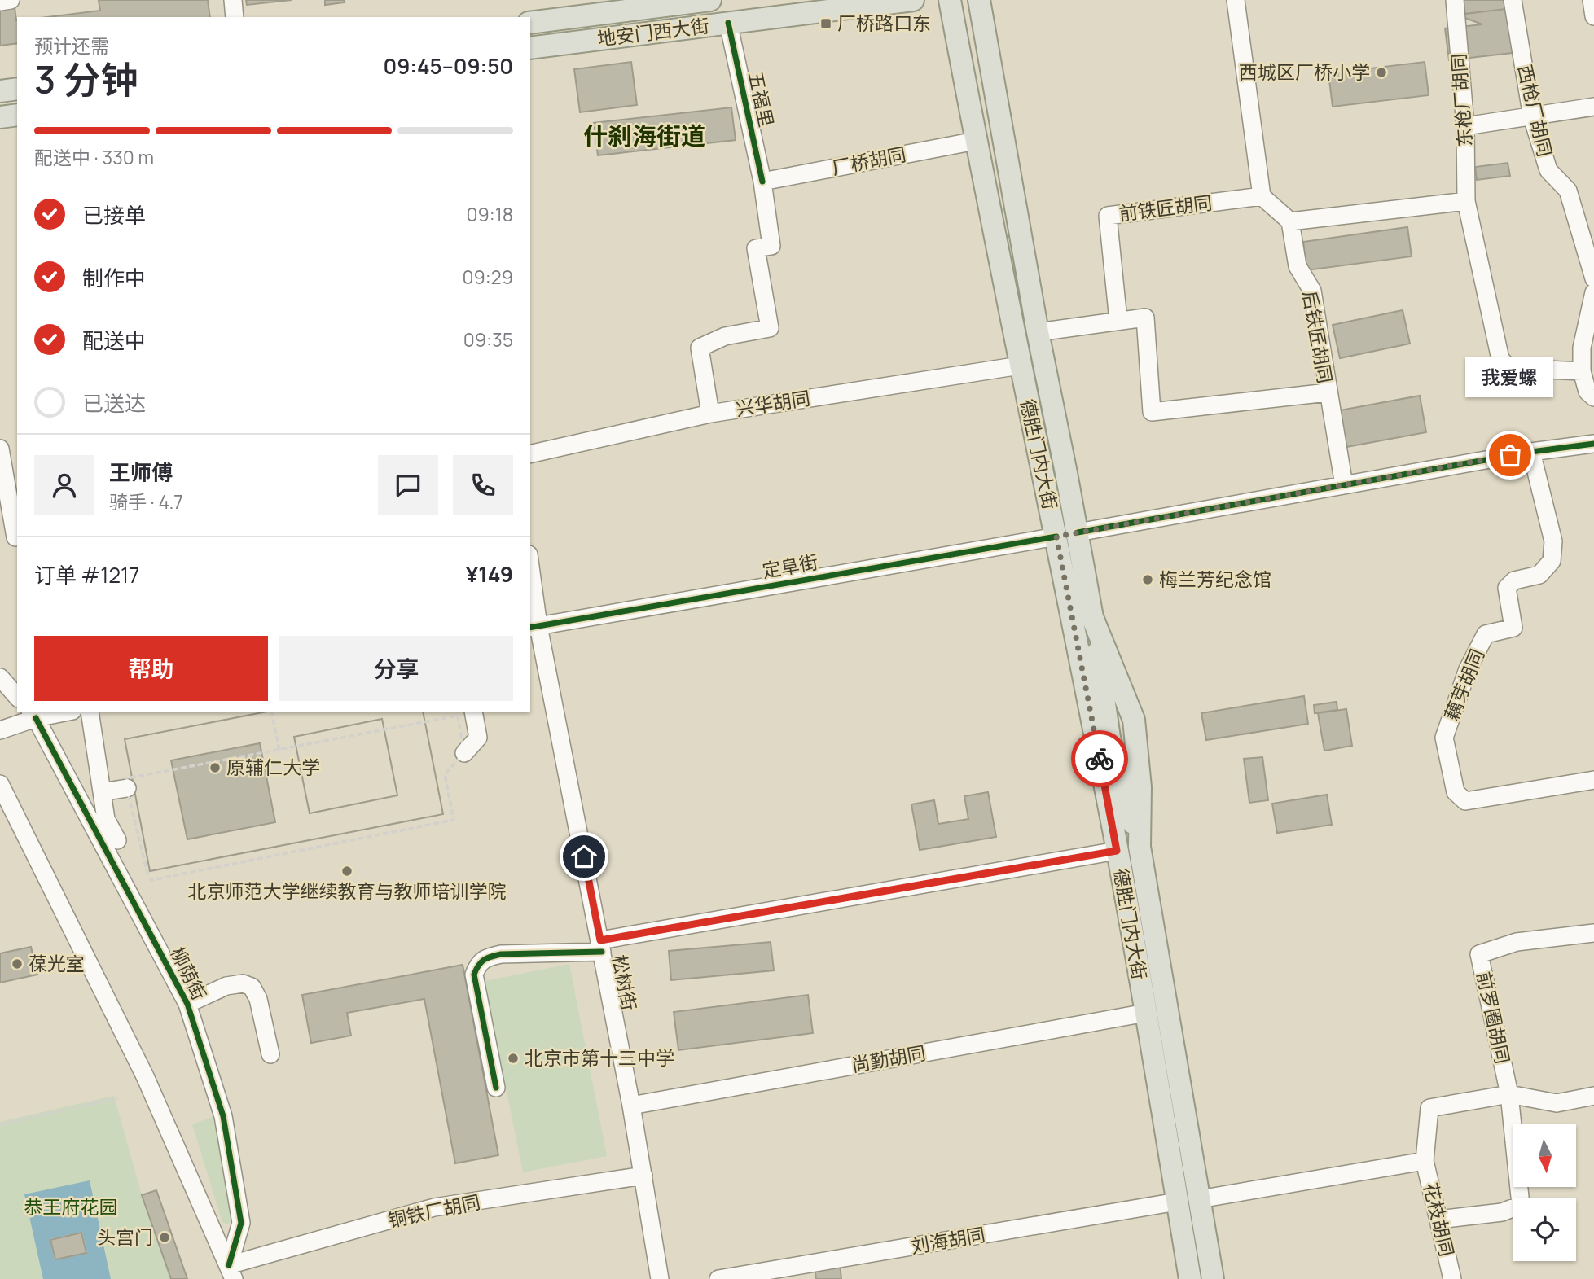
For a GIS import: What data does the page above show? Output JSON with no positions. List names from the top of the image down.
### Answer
{
  "streets": {
    "main road": ["地安门西大街", "德胜门内大街"],
    "street": [
      "五福里",
      "东枪厂胡同",
      "西枪厂胡同",
      "厂桥胡同",
      "前铁匠胡同",
      "后铁匠胡同",
      "兴华胡同",
      "定阜街",
      "藕芽胡同",
      "柳荫街",
      "松树街",
      "前罗圈胡同",
      "尚勤胡同",
      "铜铁厂胡同",
      "花枝胡同",
      "刘海胡同"
    ]
  },
  "crossings": [
    ["地安门西大街", "五福里"],
    ["五福里", "厂桥胡同"],
    ["五福里", "兴华胡同"],
    ["厂桥胡同", "德胜门内大街"],
    ["后铁匠胡同", "定阜街"],
    ["兴华胡同", "德胜门内大街"],
    ["德胜门内大街", "定阜街"],
    ["德胜门内大街", "尚勤胡同"],
    ["德胜门内大街", "刘海胡同"],
    ["定阜街", "藕芽胡同"],
    ["定阜街", "松树街"],
    ["柳荫街", "铜铁厂胡同"],
    ["松树街", "尚勤胡同"],
    ["松树街", "铜铁厂胡同"],
    ["前罗圈胡同", "花枝胡同"]
  ],
  "districts": ["什刹海街道"],
  "parks": ["恭王府花园"],
  "places": {
    "transit": ["厂桥路口东"],
    "other": [
      "西城区厂桥小学",
      "我爱螺",
      "梅兰芳纪念馆",
      "原辅仁大学",
      "北京师范大学继续教育与教师培训学院",
      "葆光室",
      "北京市第十三中学",
      "头宫门"
    ]
  },
  "north": "bottom",
  "page": {
    "heading": ["3 分钟", "预计还需", "09:45–09:50"],
    "panel": [
      "王师傅",
      "骑手 · 4.7",
      "订单 #1217",
      "¥149"
    ],
    "bar": "配送中 · 330 m",
    "list": [
      ["已接单", "09:18"],
      ["制作中", "09:29"],
      ["配送中", "09:35"],
      "已送达"
    ],
    "bubble": "我爱螺",
    "buttons": ["帮助", "分享"]
  }
}
